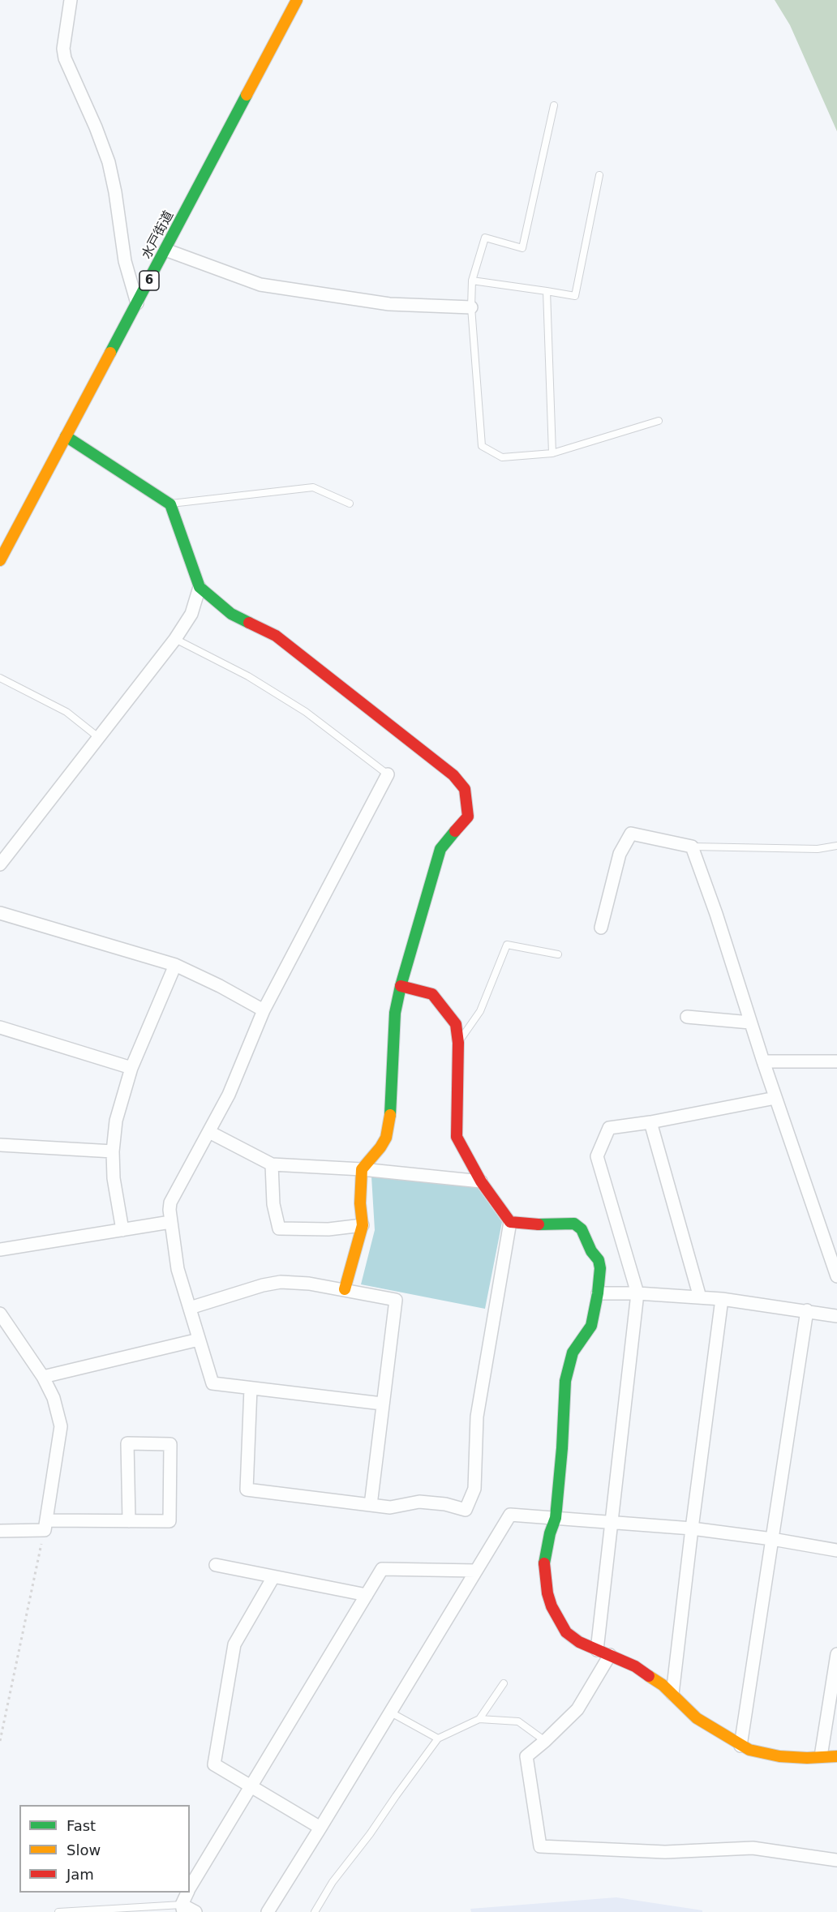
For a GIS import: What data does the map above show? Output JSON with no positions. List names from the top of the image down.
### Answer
{
  "streets": {
    "main road": ["水戸街道", "6"]
  },
  "legend": ["Fast", "Slow", "Jam"]
}
